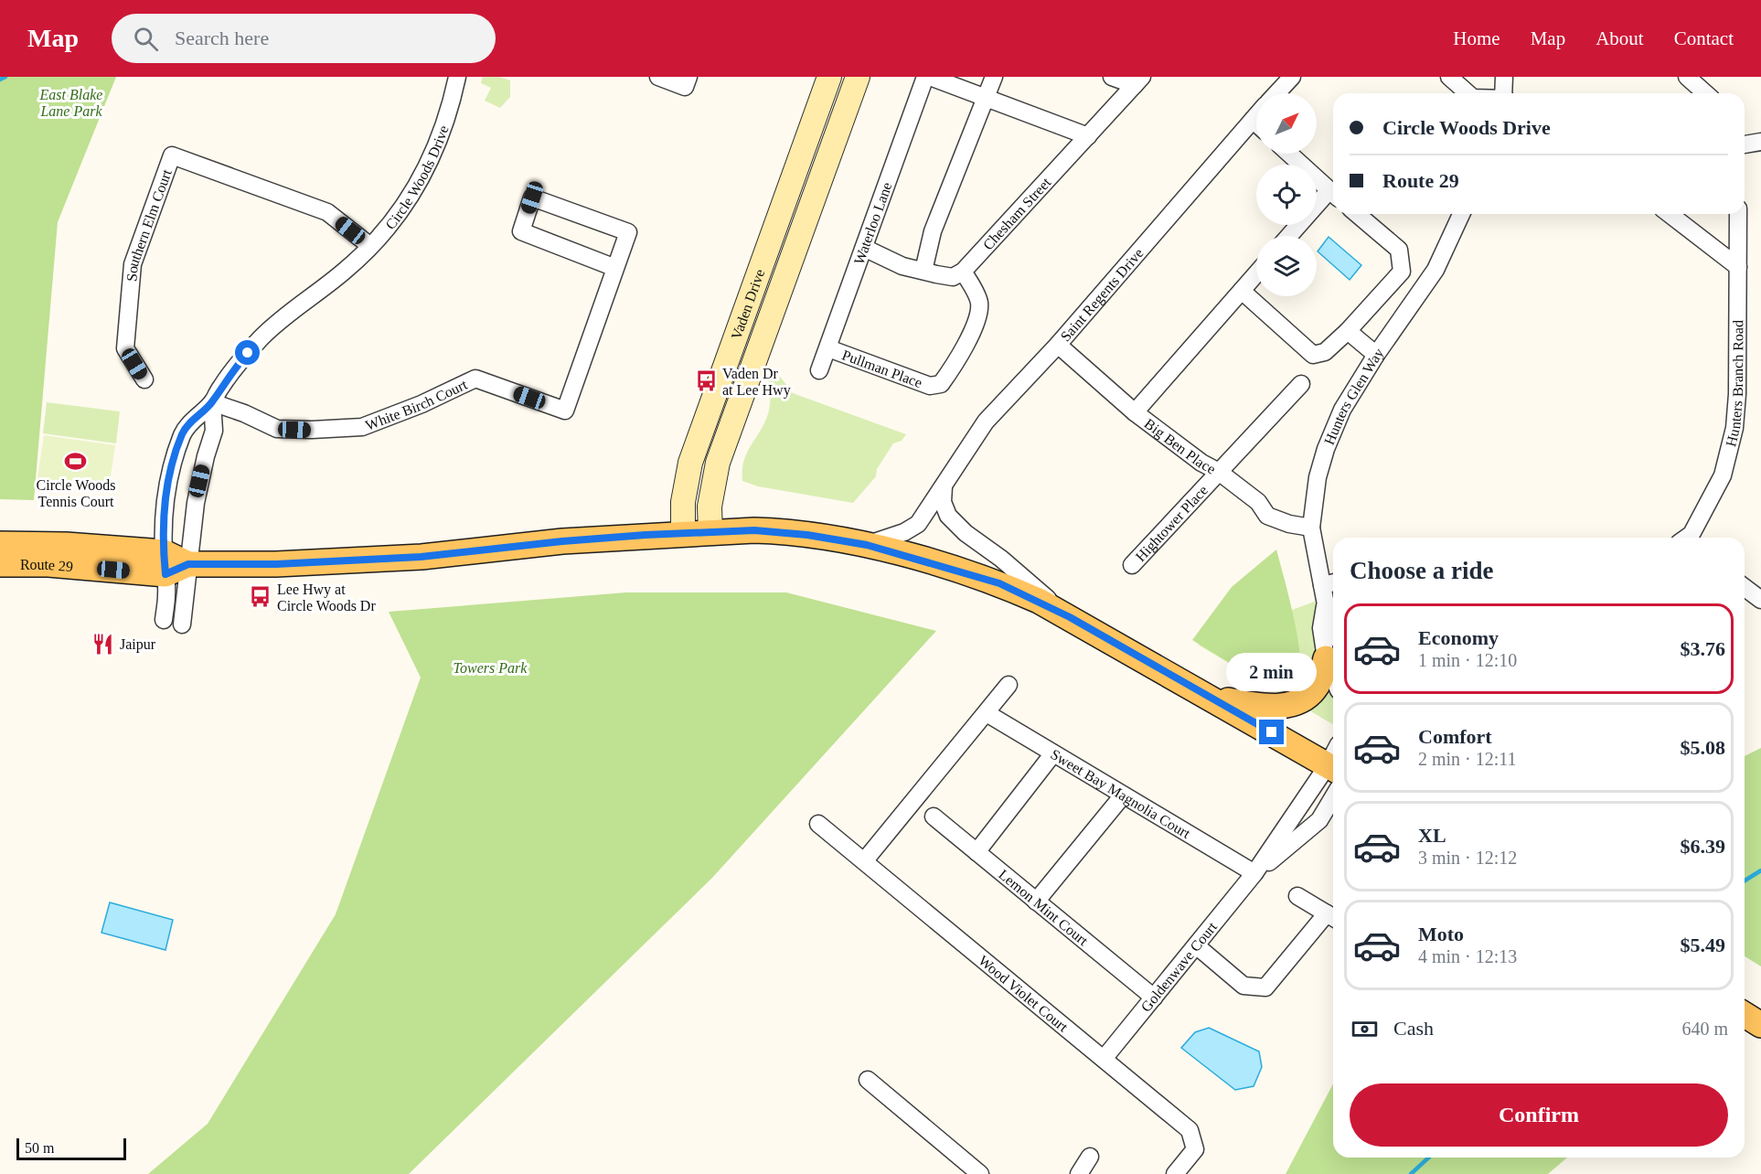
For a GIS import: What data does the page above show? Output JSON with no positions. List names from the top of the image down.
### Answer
{
  "streets": {
    "main road": ["Route 29"],
    "street": [
      "Circle Woods Drive",
      "Chesham Street",
      "Waterloo Lane",
      "Southern Elm Court",
      "Saint Regents Drive",
      "Vaden Drive",
      "Pullman Place",
      "Hunters Branch Road",
      "Hunters Glen Way",
      "White Birch Court",
      "Big Ben Place",
      "Hightower Place",
      "Sweet Bay Magnolia Court",
      "Lemon Mint Court",
      "Goldenwave Court",
      "Wood Violet Court"
    ]
  },
  "crossings": [
    ["Circle Woods Drive", "Southern Elm Court"],
    ["Circle Woods Drive", "White Birch Court"],
    ["Circle Woods Drive", "Route 29"],
    ["Chesham Street", "Pullman Place"],
    ["Waterloo Lane", "Pullman Place"],
    ["Saint Regents Drive", "Big Ben Place"],
    ["Saint Regents Drive", "Route 29"],
    ["Vaden Drive", "Route 29"],
    ["Hunters Glen Way", "Big Ben Place"],
    ["Big Ben Place", "Hightower Place"],
    ["Sweet Bay Magnolia Court", "Goldenwave Court"],
    ["Lemon Mint Court", "Goldenwave Court"],
    ["Goldenwave Court", "Wood Violet Court"]
  ],
  "parks": ["East Blake Lane Park", "Towers Park"],
  "places": {
    "bus stop": ["Vaden Dr at Lee Hwy", "Lee Hwy at Circle Woods Dr"],
    "sports": ["Circle Woods Tennis Court"],
    "restaurant": ["Jaipur"]
  },
  "scale_bar": "50 m",
  "north": "top right",
  "page": {
    "header": "Map",
    "search": "Search here",
    "nav": [
      "Home",
      "Map",
      "About",
      "Contact"
    ],
    "banner": ["Circle Woods Drive", "Route 29"],
    "heading": "Choose a ride",
    "list": [
      {
        "name": "Economy",
        "note": "1 min · 12:10",
        "value": "$3.76"
      },
      {
        "name": "Comfort",
        "note": "2 min · 12:11",
        "value": "$5.08"
      },
      {
        "name": "XL",
        "note": "3 min · 12:12",
        "value": "$6.39"
      },
      {
        "name": "Moto",
        "note": "4 min · 12:13",
        "value": "$5.49"
      }
    ],
    "bubble": "2 min",
    "pay": ["Cash", "640 m"],
    "buttons": "Confirm",
    "scale": "50 m"
  }
}
